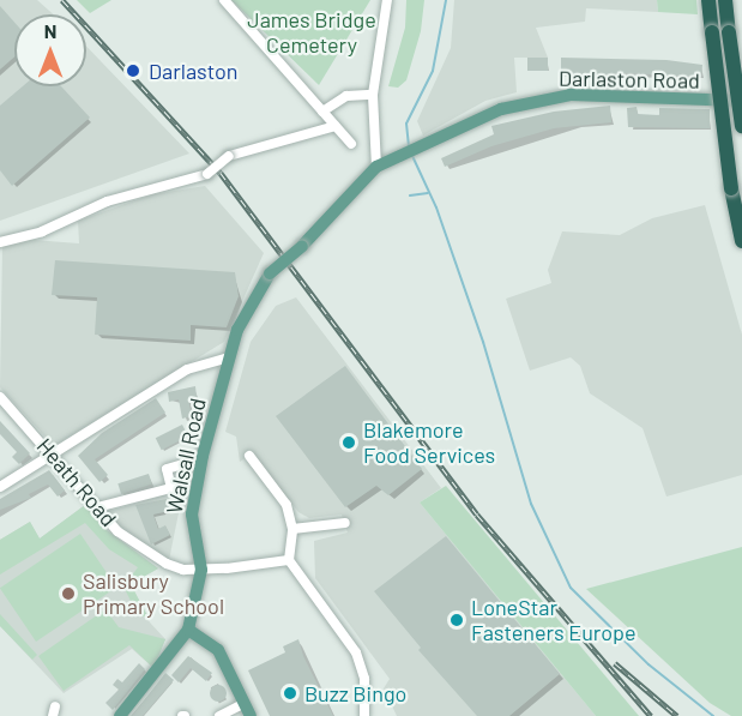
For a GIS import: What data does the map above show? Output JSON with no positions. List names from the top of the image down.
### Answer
{
  "streets": {
    "main road": ["Darlaston Road", "Walsall Road"],
    "street": ["Heath Road"]
  },
  "crossings": [
    ["Darlaston Road", "Walsall Road"],
    ["Walsall Road", "Heath Road"]
  ],
  "parks": ["James Bridge Cemetery"],
  "places": [
    "Darlaston",
    "Blakemore Food Services",
    "Salisbury Primary School",
    "LoneStar Fasteners Europe",
    "Buzz Bingo"
  ],
  "north": "top"
}
